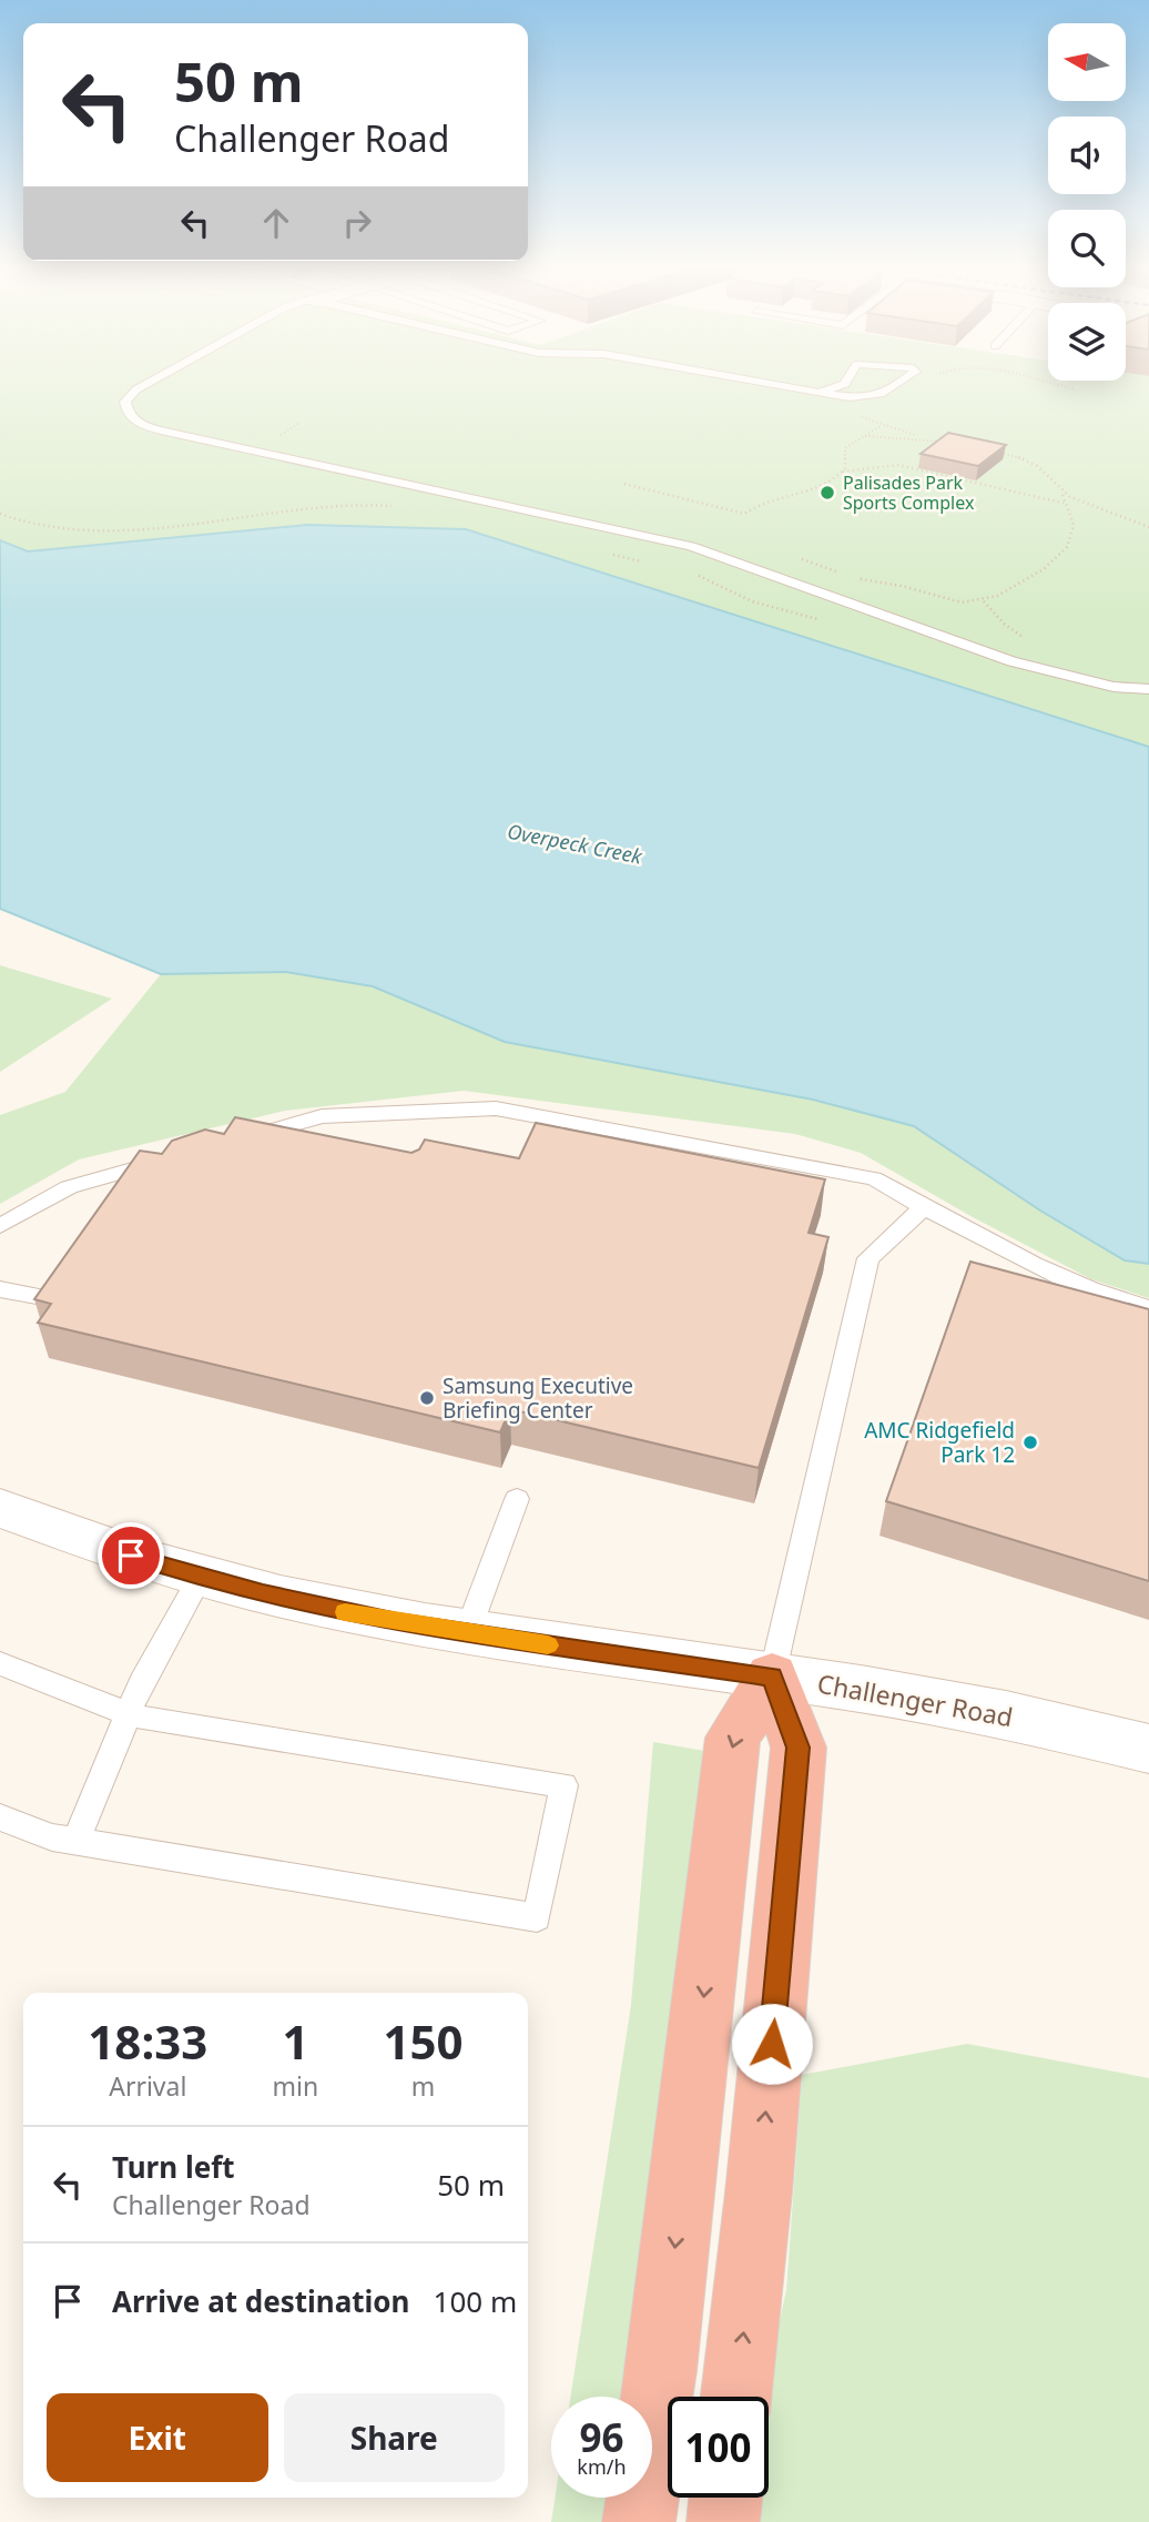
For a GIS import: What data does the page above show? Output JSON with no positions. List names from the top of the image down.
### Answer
{
  "streets": {
    "street": ["Challenger Road"]
  },
  "water": ["Overpeck Creek"],
  "places": ["Palisades Park Sports Complex", "Samsung Executive Briefing Center", "AMC Ridgefield Park 12"],
  "north": "left",
  "page": {
    "turn": ["50 m", "Challenger Road"],
    "eta": [
      "18:33",
      "Arrival",
      "1",
      "min",
      "150",
      "m"
    ],
    "list": [
      {
        "name": "Turn left",
        "note": "Challenger Road",
        "value": "50 m"
      },
      {
        "name": "Arrive at destination",
        "value": "100 m"
      }
    ],
    "buttons": ["Exit", "Share"],
    "speed": "96 km/h",
    "limit": "100"
  }
}
